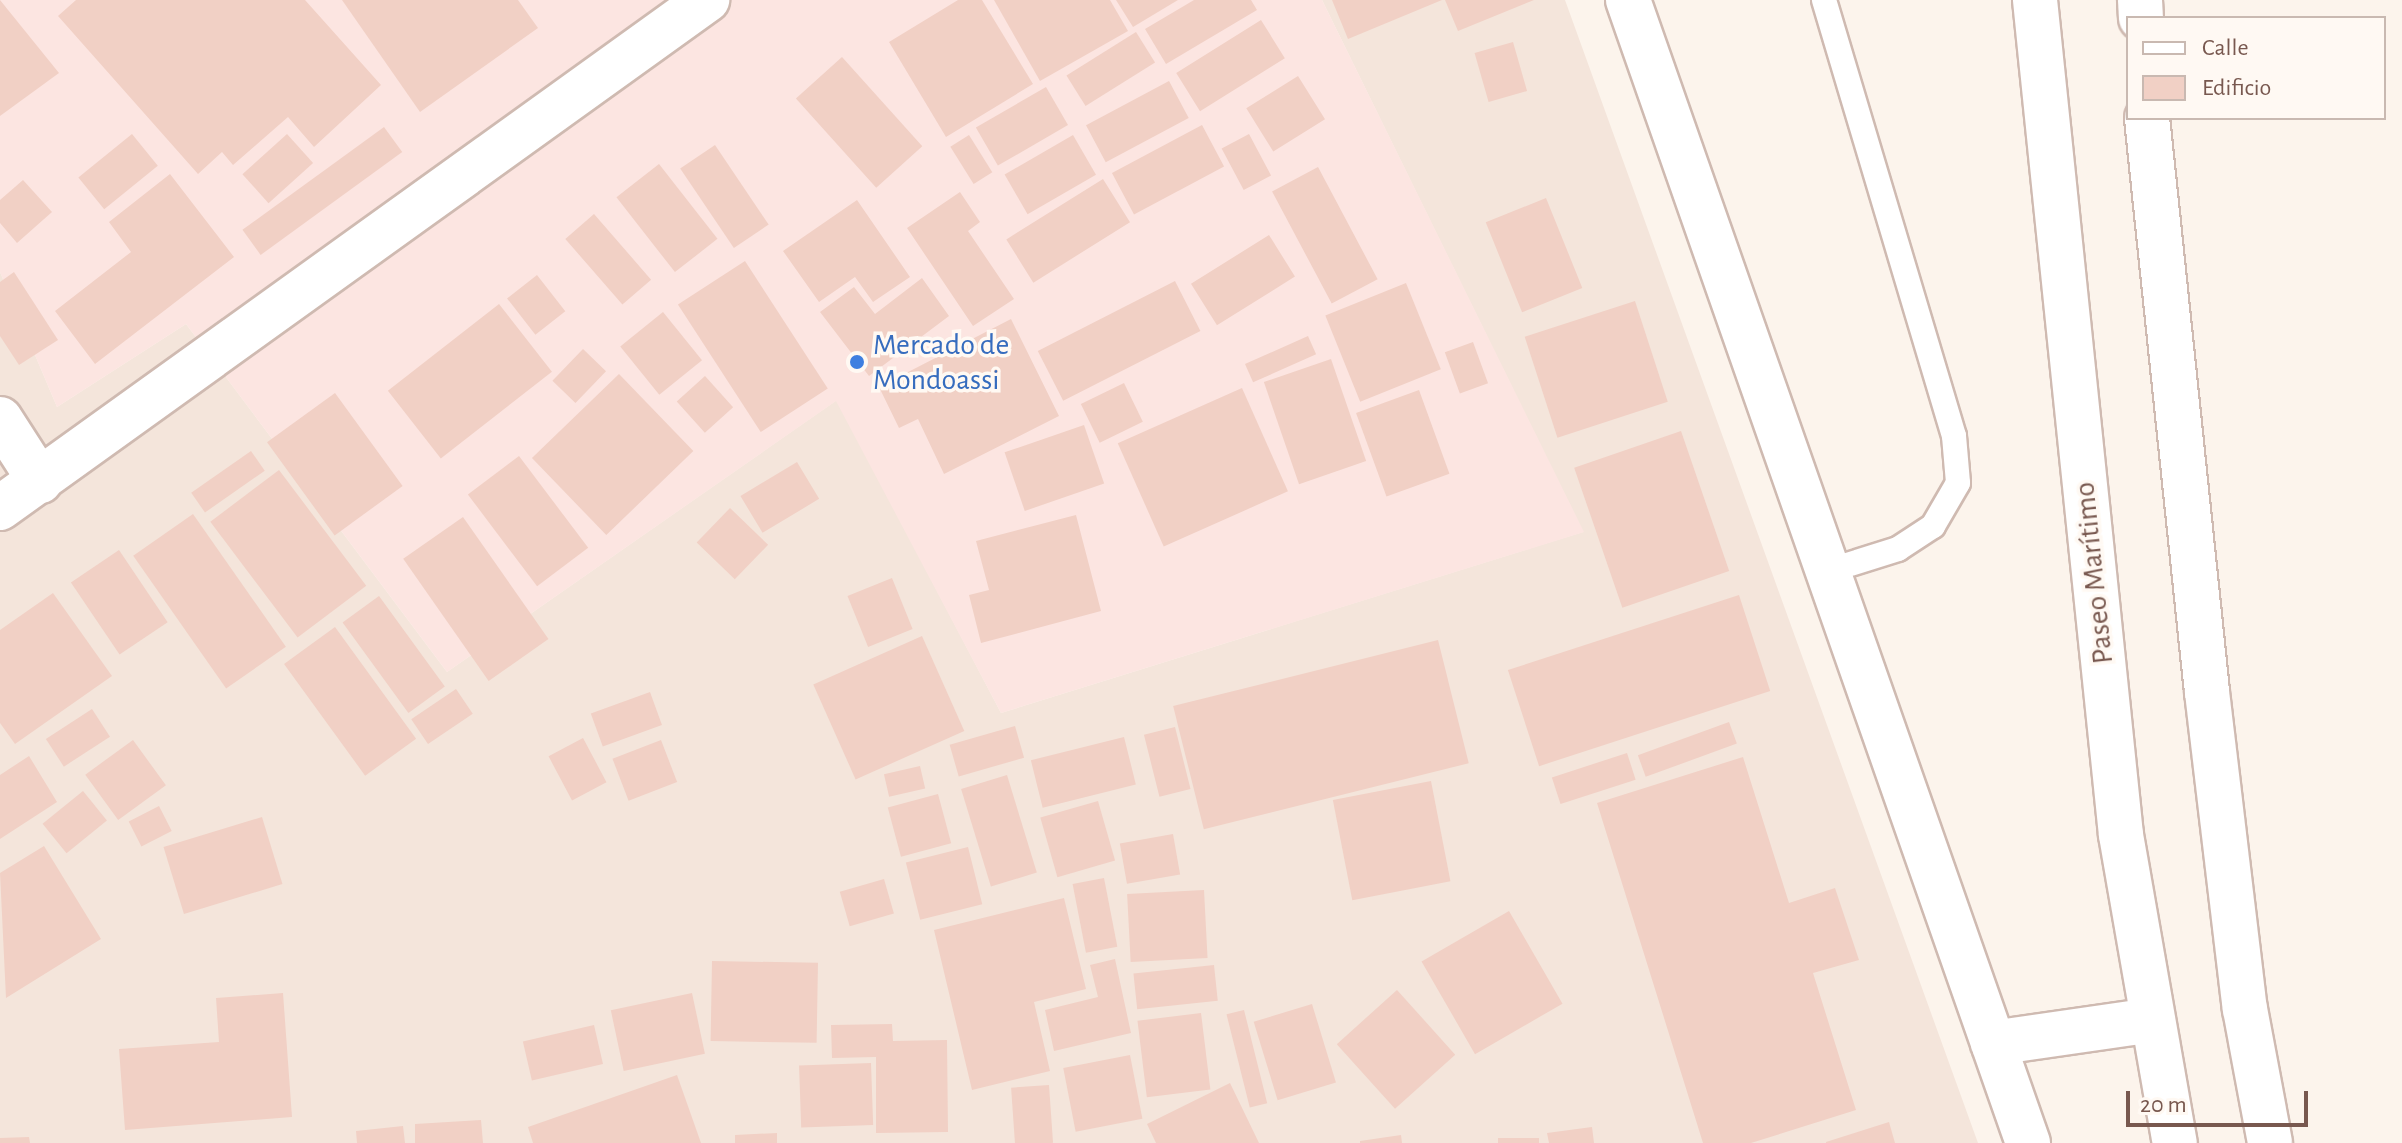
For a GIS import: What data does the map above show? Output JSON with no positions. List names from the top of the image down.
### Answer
{
  "streets": {
    "street": ["Paseo Marítimo"]
  },
  "places": ["Mercado de Mondoassi"],
  "legend": ["Calle", "Edificio"],
  "scale_bar": "20 m"
}
